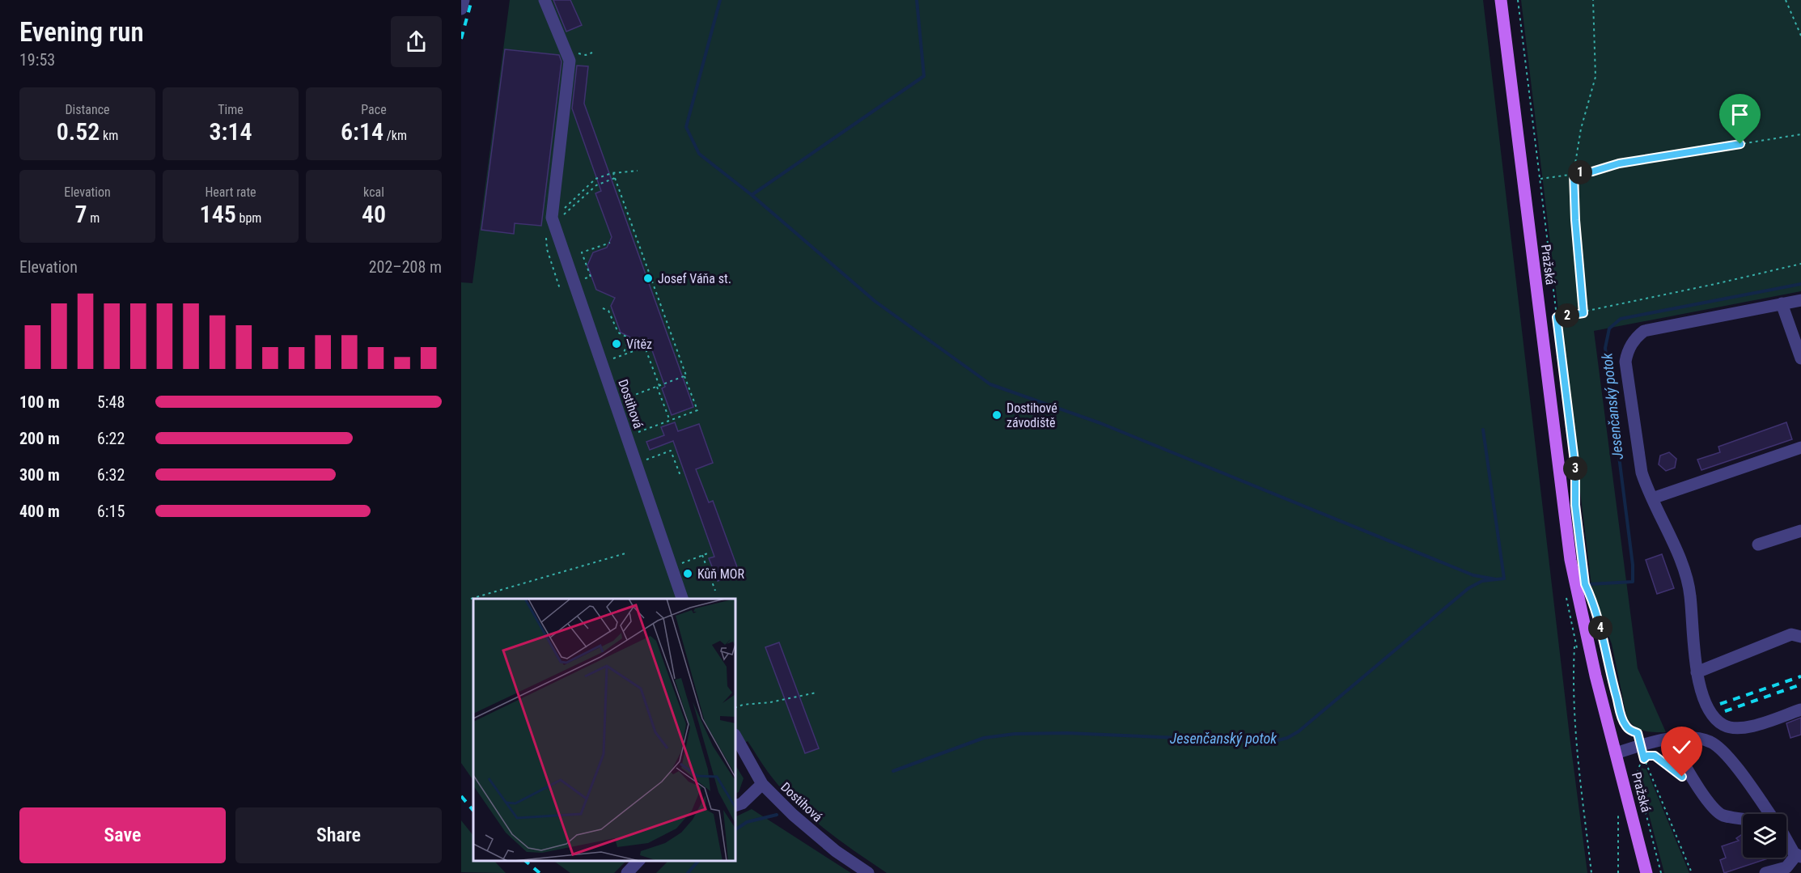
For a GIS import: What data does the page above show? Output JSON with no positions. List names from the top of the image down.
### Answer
{
  "streets": {
    "main road": ["Pražská"],
    "street": ["Dostihová"]
  },
  "water": ["Jesenčanský potok"],
  "places": [
    "Josef Váňa st.",
    "Vítěz",
    "Dostihové závodiště",
    "Kůň MOR"
  ],
  "page": {
    "heading": ["Evening run", "19:53"],
    "stats": [
      ["Distance", "0.52 km"],
      ["Time", "3:14"],
      ["Pace", "6:14 /km"],
      ["Elevation", "7 m"],
      ["Heart rate", "145 bpm"],
      ["kcal", "40"]
    ],
    "pins": [
      "1",
      "2",
      "3",
      "4"
    ],
    "chart": ["Elevation", "202–208 m"],
    "list": [
      {
        "name": "100 m",
        "note": "5:48"
      },
      {
        "name": "200 m",
        "note": "6:22"
      },
      {
        "name": "300 m",
        "note": "6:32"
      },
      {
        "name": "400 m",
        "note": "6:15"
      }
    ],
    "buttons": ["Save", "Share"]
  }
}
